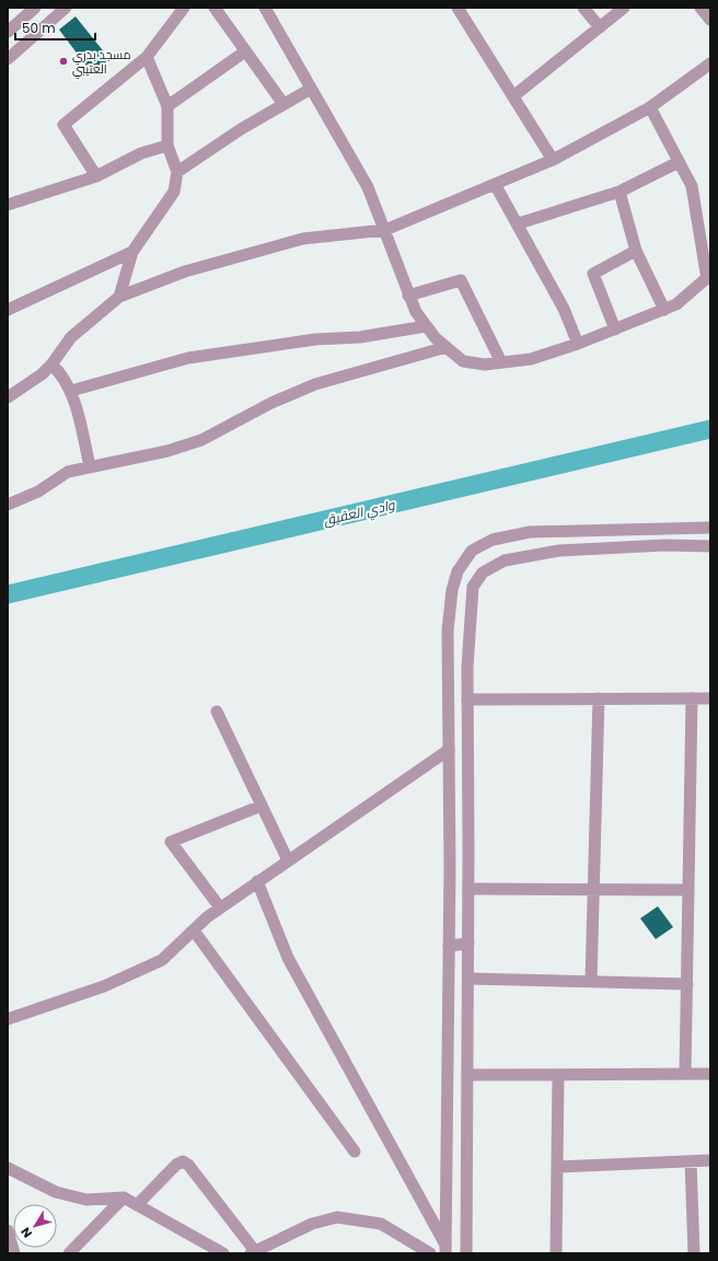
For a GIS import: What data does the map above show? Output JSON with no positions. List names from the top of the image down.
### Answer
{
  "water": ["وادي العقيق"],
  "places": ["مسجد بدري العتيبي"],
  "scale_bar": "50 m",
  "north": "bottom left"
}
